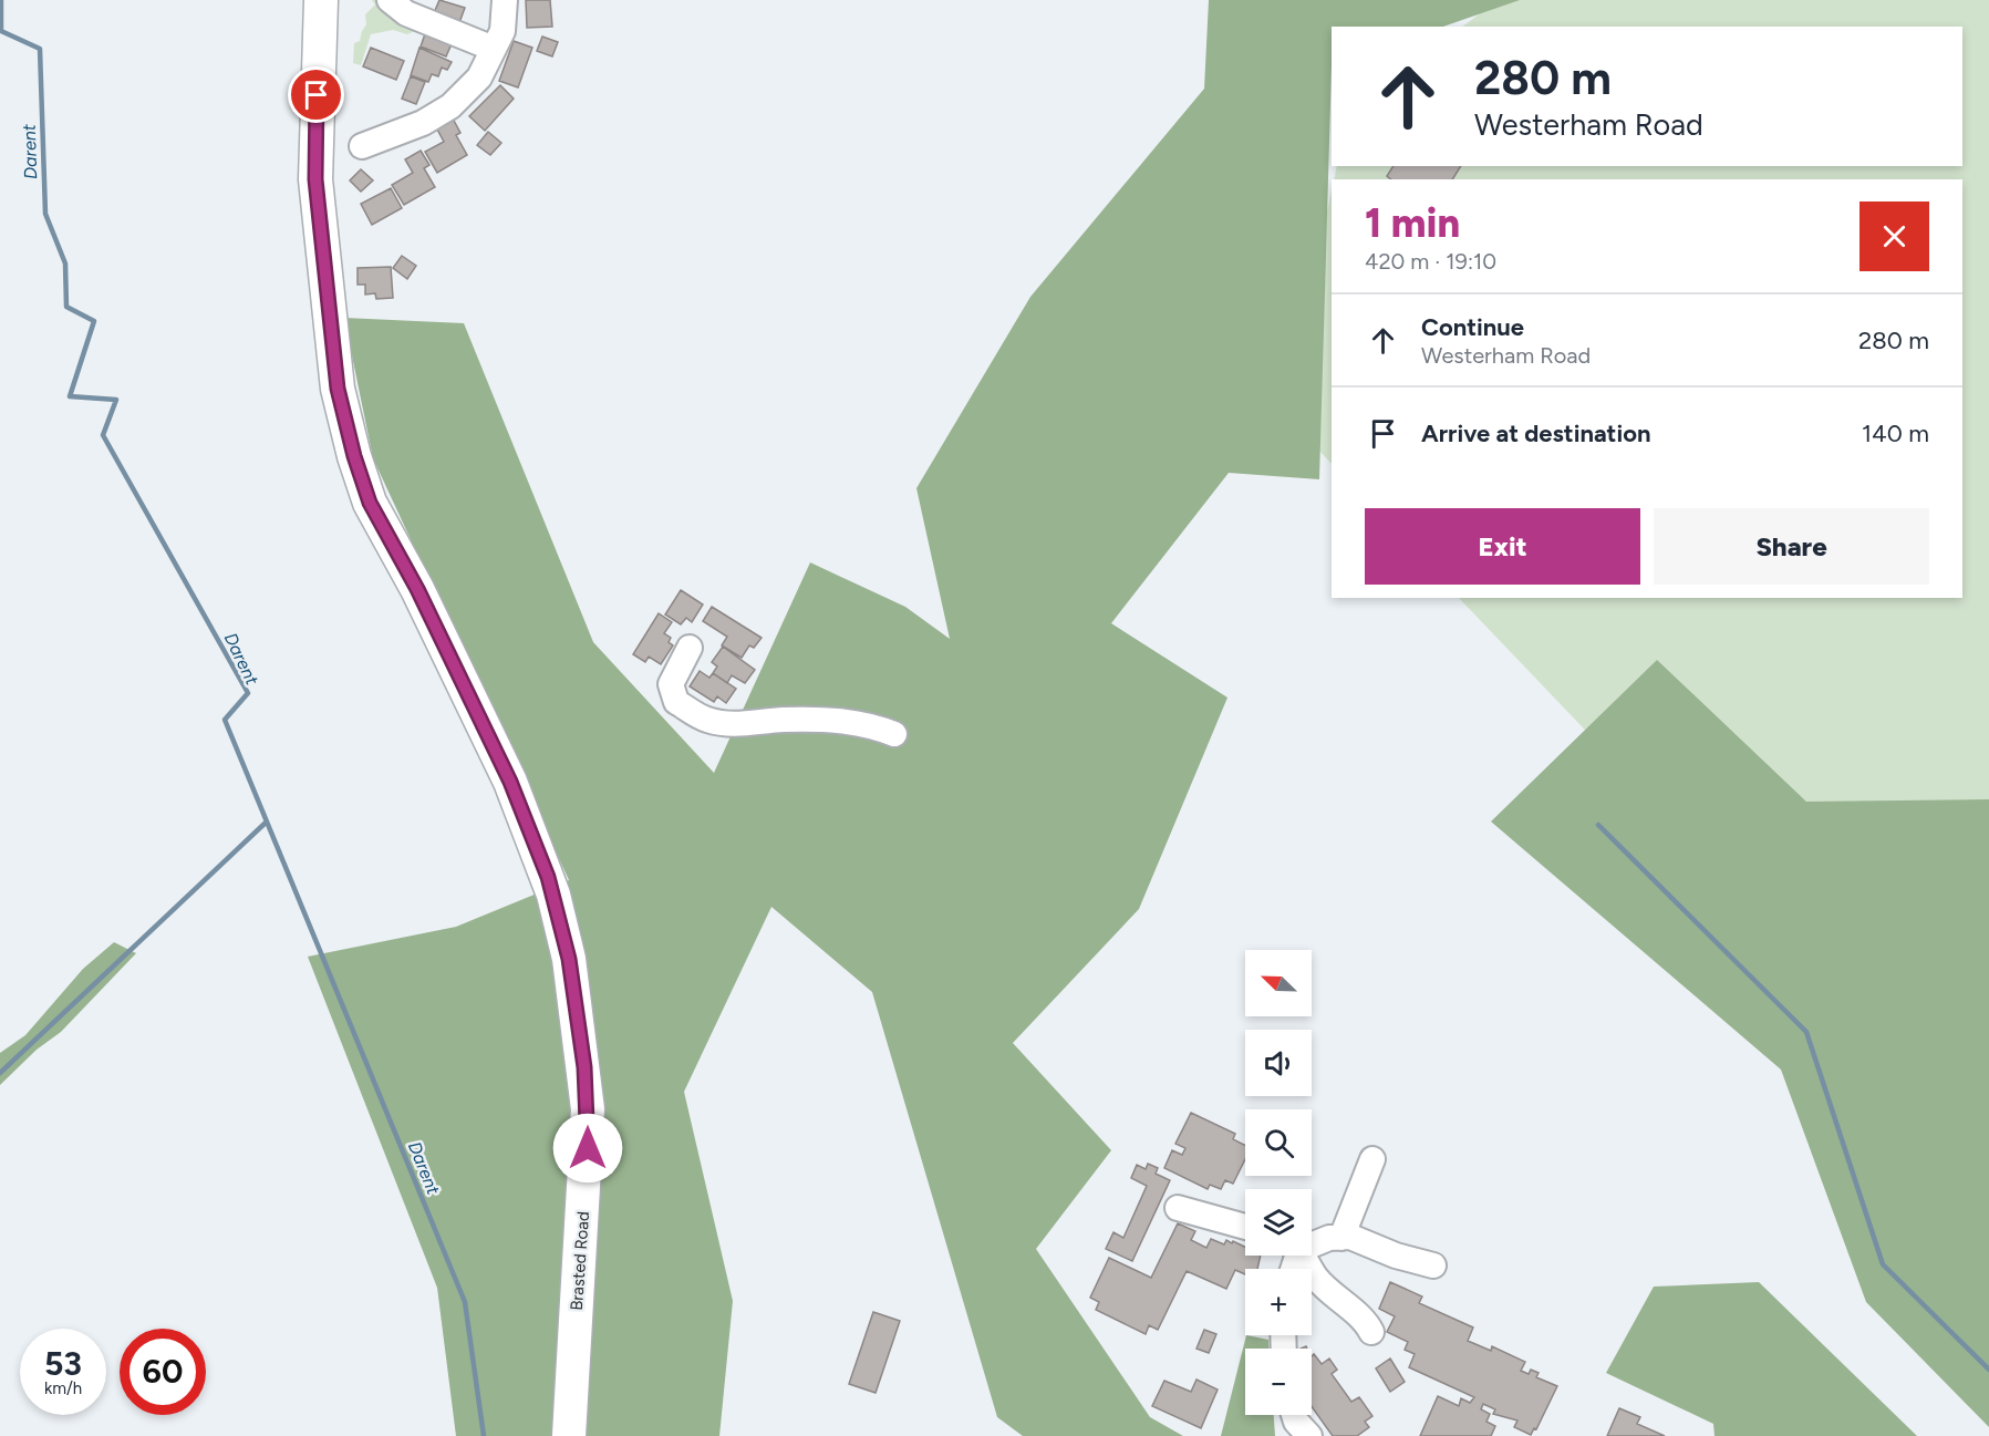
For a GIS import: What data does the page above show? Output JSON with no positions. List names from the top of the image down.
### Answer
{
  "streets": {
    "main road": ["Brasted Road"]
  },
  "water": ["Darent"],
  "north": "top left",
  "page": {
    "turn": ["280 m", "Westerham Road"],
    "heading": ["1 min", "420 m · 19:10"],
    "list": [
      {
        "name": "Continue",
        "note": "Westerham Road",
        "value": "280 m"
      },
      {
        "name": "Arrive at destination",
        "value": "140 m"
      }
    ],
    "buttons": ["Exit", "Share"],
    "map_buttons": ["+", "−"],
    "speed": "53 km/h",
    "limit": "60"
  }
}
